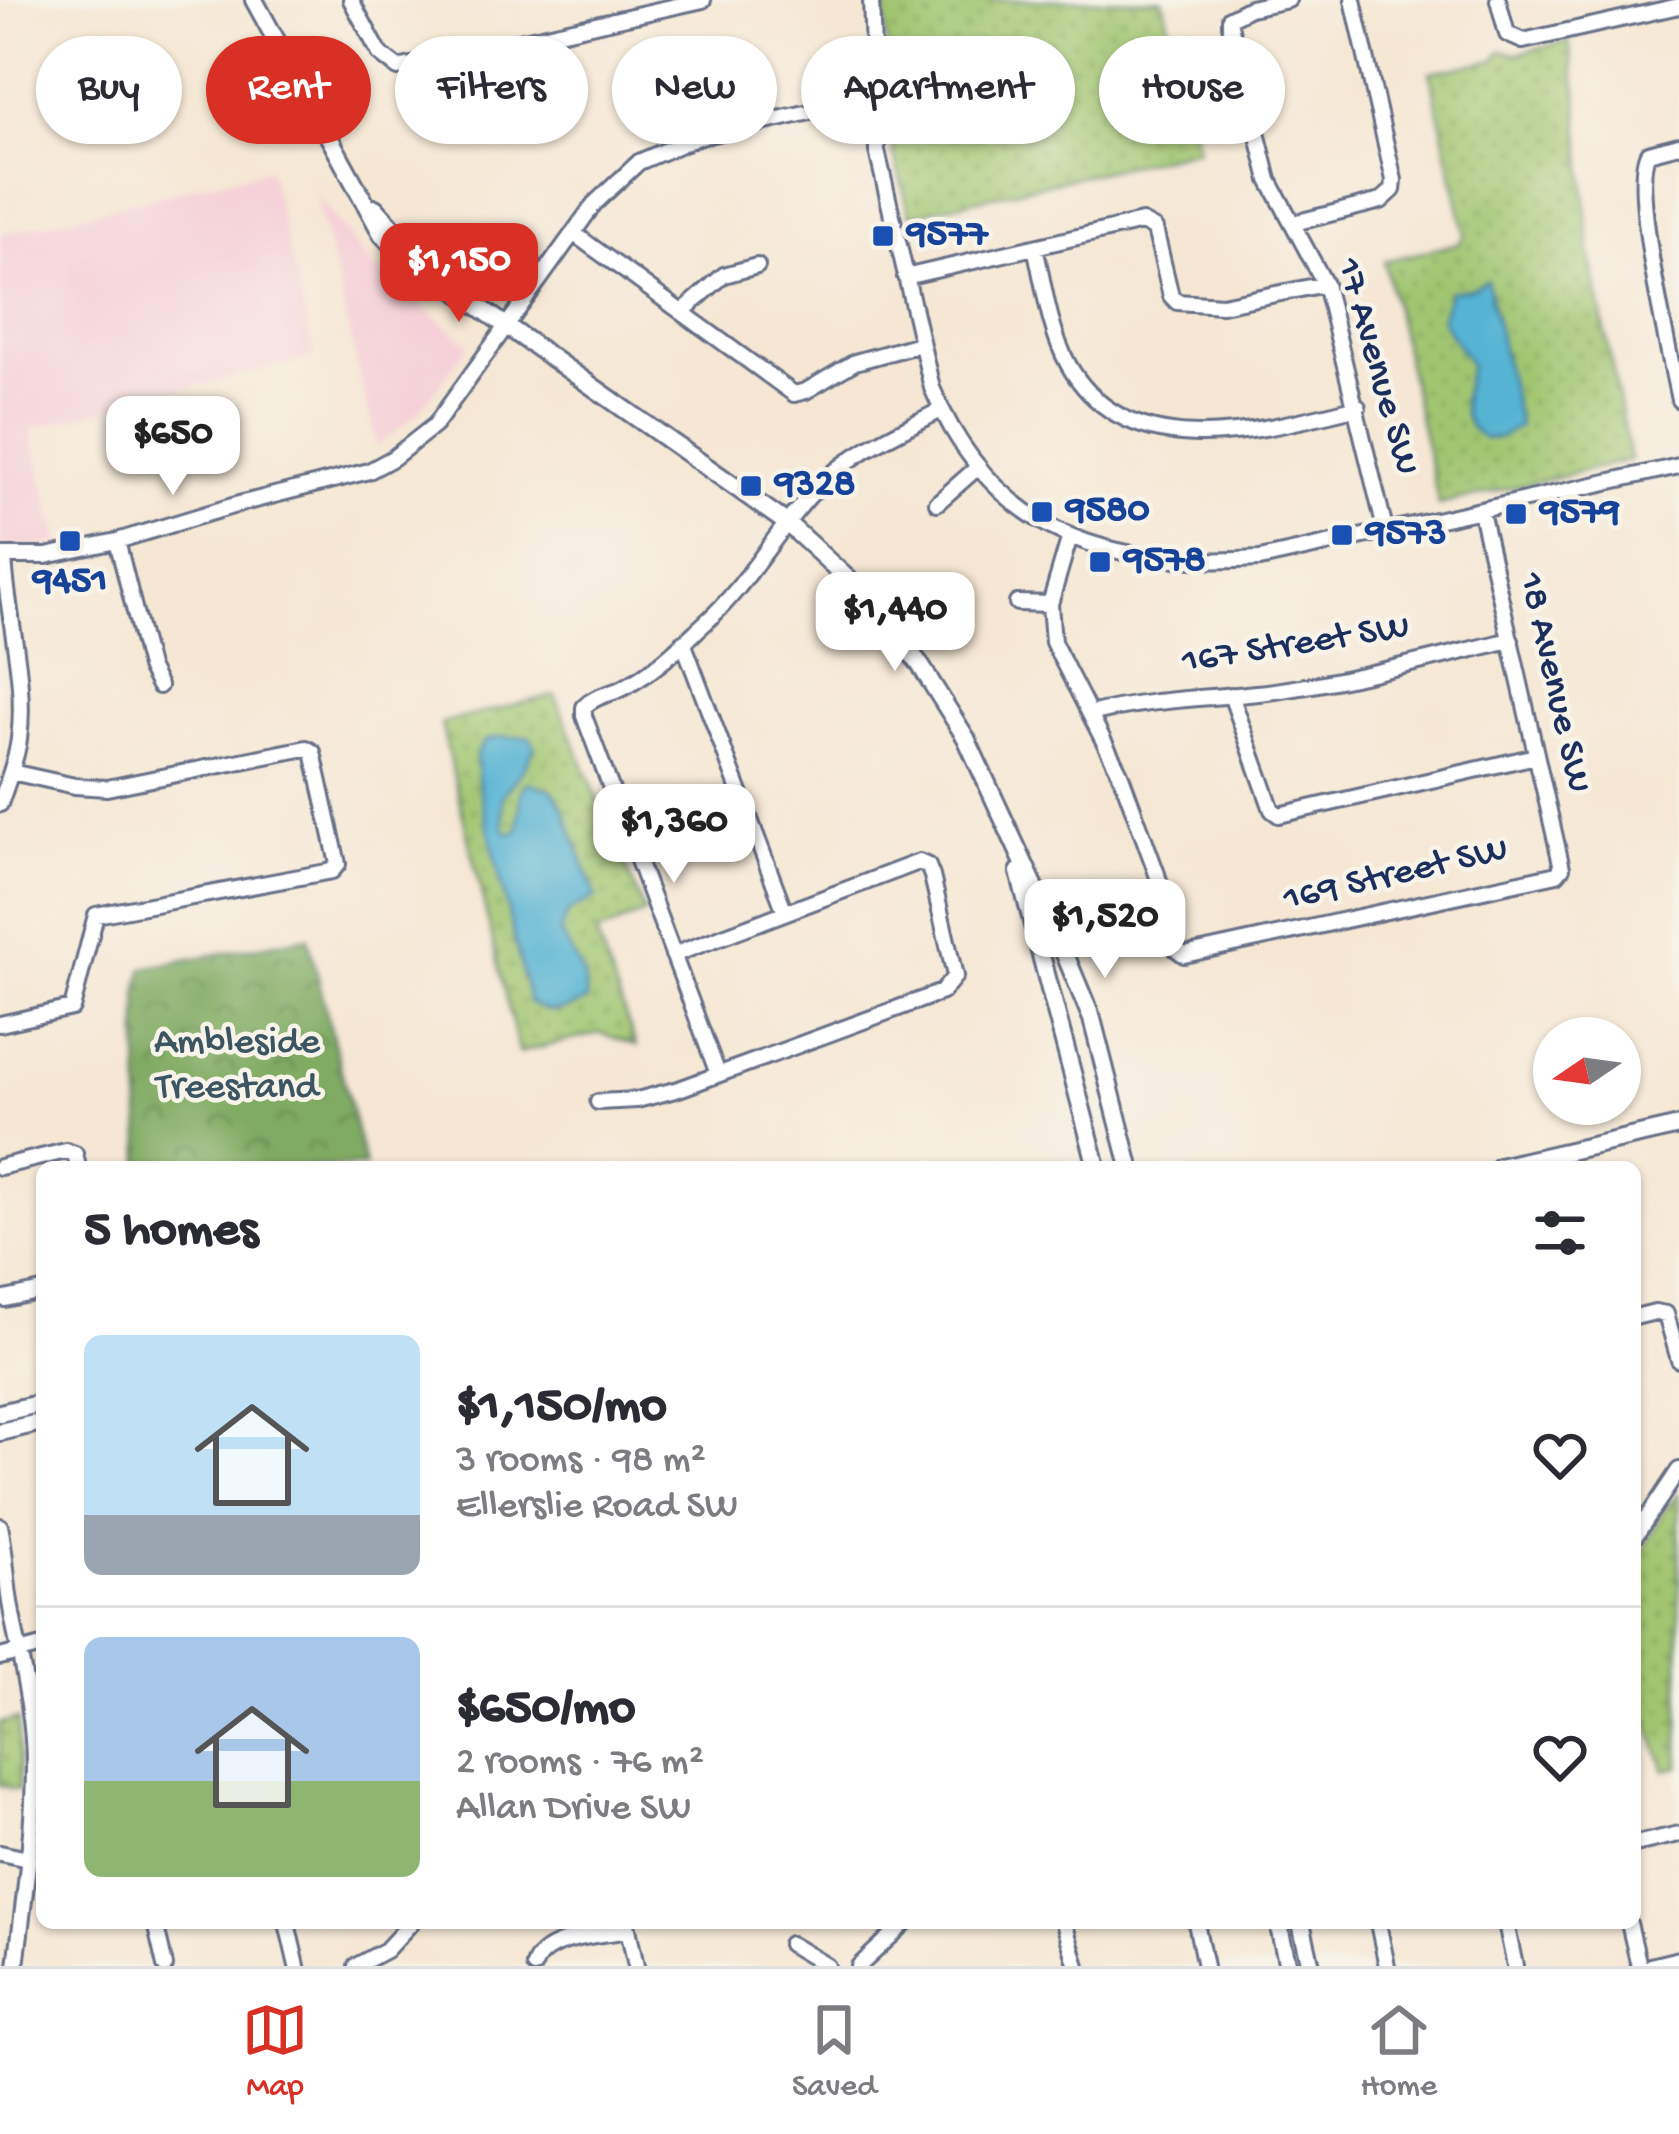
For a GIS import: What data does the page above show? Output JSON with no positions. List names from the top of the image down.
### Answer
{
  "streets": {
    "street": [
      "17 Avenue SW",
      "167 Street SW",
      "18 Avenue SW",
      "169 Street SW"
    ]
  },
  "crossings": [
    ["167 Street SW", "18 Avenue SW"],
    ["167 Street SW", "169 Street SW"],
    ["18 Avenue SW", "169 Street SW"]
  ],
  "parks": ["Ambleside Treestand"],
  "places": {
    "transit": [
      "9577",
      "9328",
      "9580",
      "9579",
      "9573",
      "9451",
      "9578"
    ]
  },
  "north": "left",
  "page": {
    "chip": [
      "Buy",
      "Rent",
      "Filters",
      "New",
      "Apartment",
      "House"
    ],
    "price": [
      "$1,150",
      "$650",
      "$1,440",
      "$1,360",
      "$1,520"
    ],
    "heading": "5 homes",
    "list": [
      {
        "name": "$1,150/mo",
        "note": "3 rooms · 98 m² · Ellerslie Road SW"
      },
      {
        "name": "$650/mo",
        "note": "2 rooms · 76 m² · Allan Drive SW"
      }
    ],
    "tabs": ["Map", "Saved", "Home"]
  }
}
